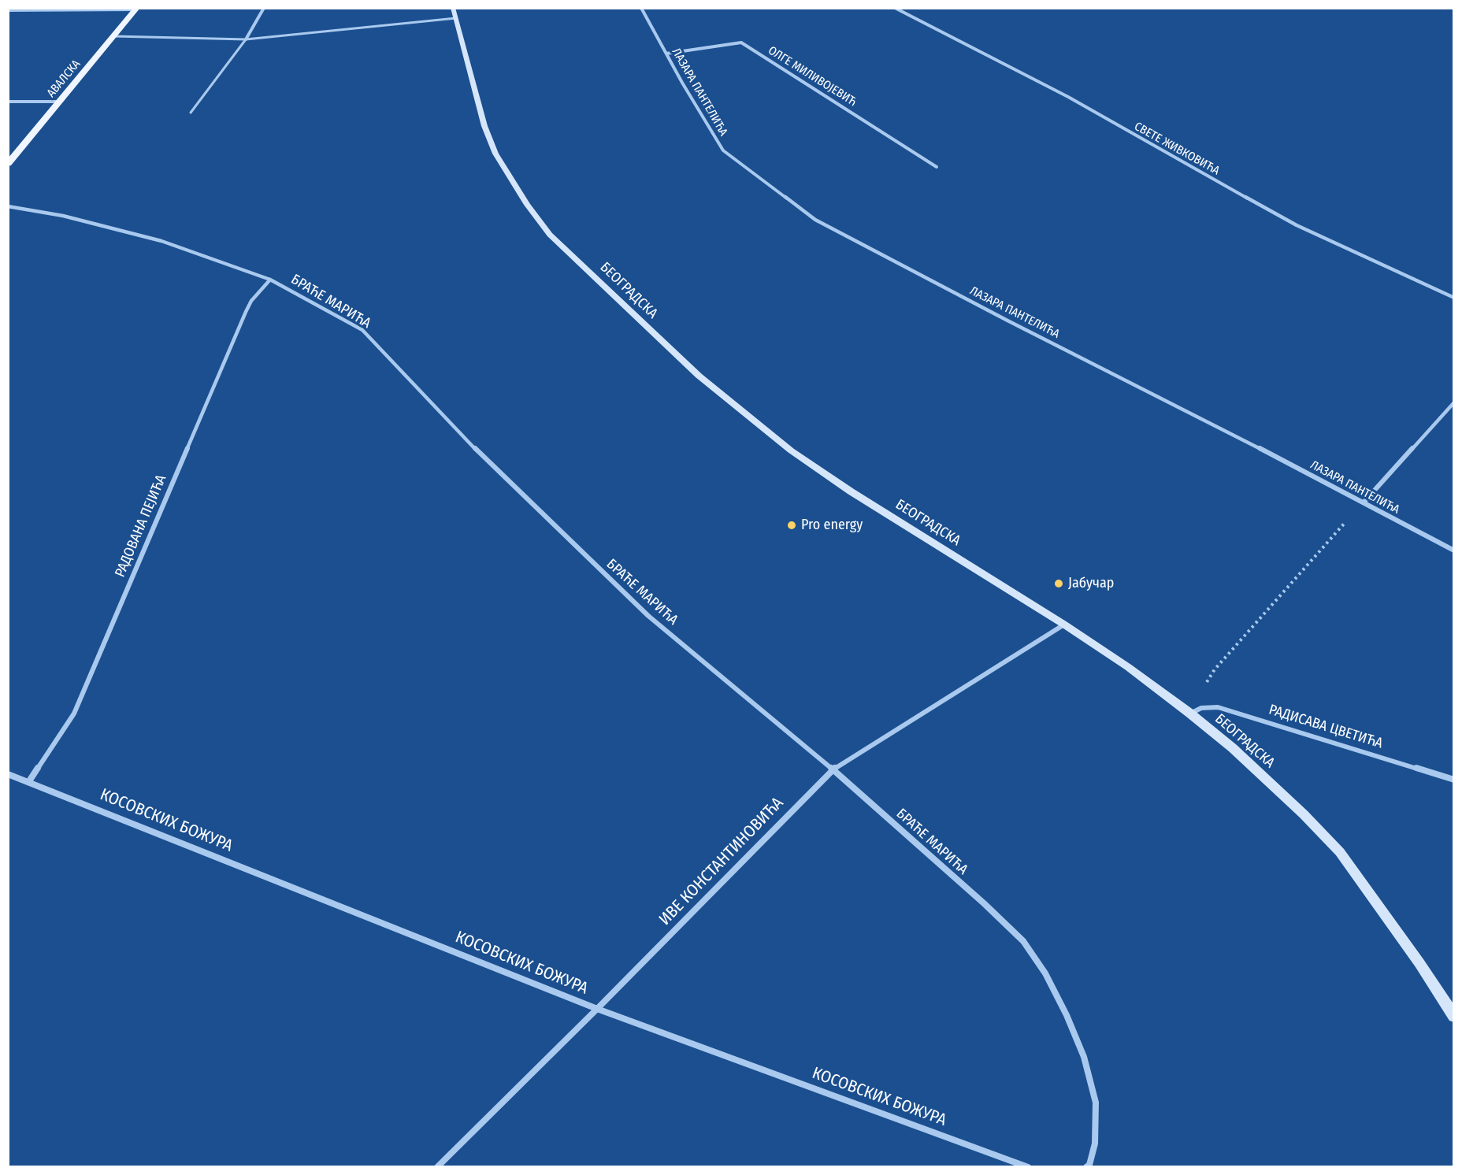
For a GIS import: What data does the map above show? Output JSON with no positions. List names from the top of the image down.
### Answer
{
  "streets": {
    "main road": ["АВАЛСКА"],
    "street": [
      "ОЛГЕ МИЛИВОЈЕВИЋ",
      "ЛАЗАРА ПАНТЕЛИЋА",
      "СВЕТЕ ЖИВКОВИЋА",
      "БЕОГРАДСКА",
      "БРАЋЕ МАРИЋА",
      "РАДОВАНА ПЕЈИЋА",
      "РАДИСАВА ЦВЕТИЋА",
      "КОСОВСКИХ БОЖУРА",
      "ИВЕ КОНСТАНТИНОВИЋА"
    ]
  },
  "crossings": [
    ["ОЛГЕ МИЛИВОЈЕВИЋ", "ЛАЗАРА ПАНТЕЛИЋА"],
    ["ЛАЗАРА ПАНТЕЛИЋА", "БЕОГРАДСКА"],
    ["БЕОГРАДСКА", "РАДИСАВА ЦВЕТИЋА"],
    ["БЕОГРАДСКА", "ИВЕ КОНСТАНТИНОВИЋА"],
    ["БРАЋЕ МАРИЋА", "РАДОВАНА ПЕЈИЋА"],
    ["БРАЋЕ МАРИЋА", "ИВЕ КОНСТАНТИНОВИЋА"],
    ["РАДОВАНА ПЕЈИЋА", "КОСОВСКИХ БОЖУРА"],
    ["КОСОВСКИХ БОЖУРА", "ИВЕ КОНСТАНТИНОВИЋА"]
  ],
  "places": ["Pro energy", "Јабучар"]
}
